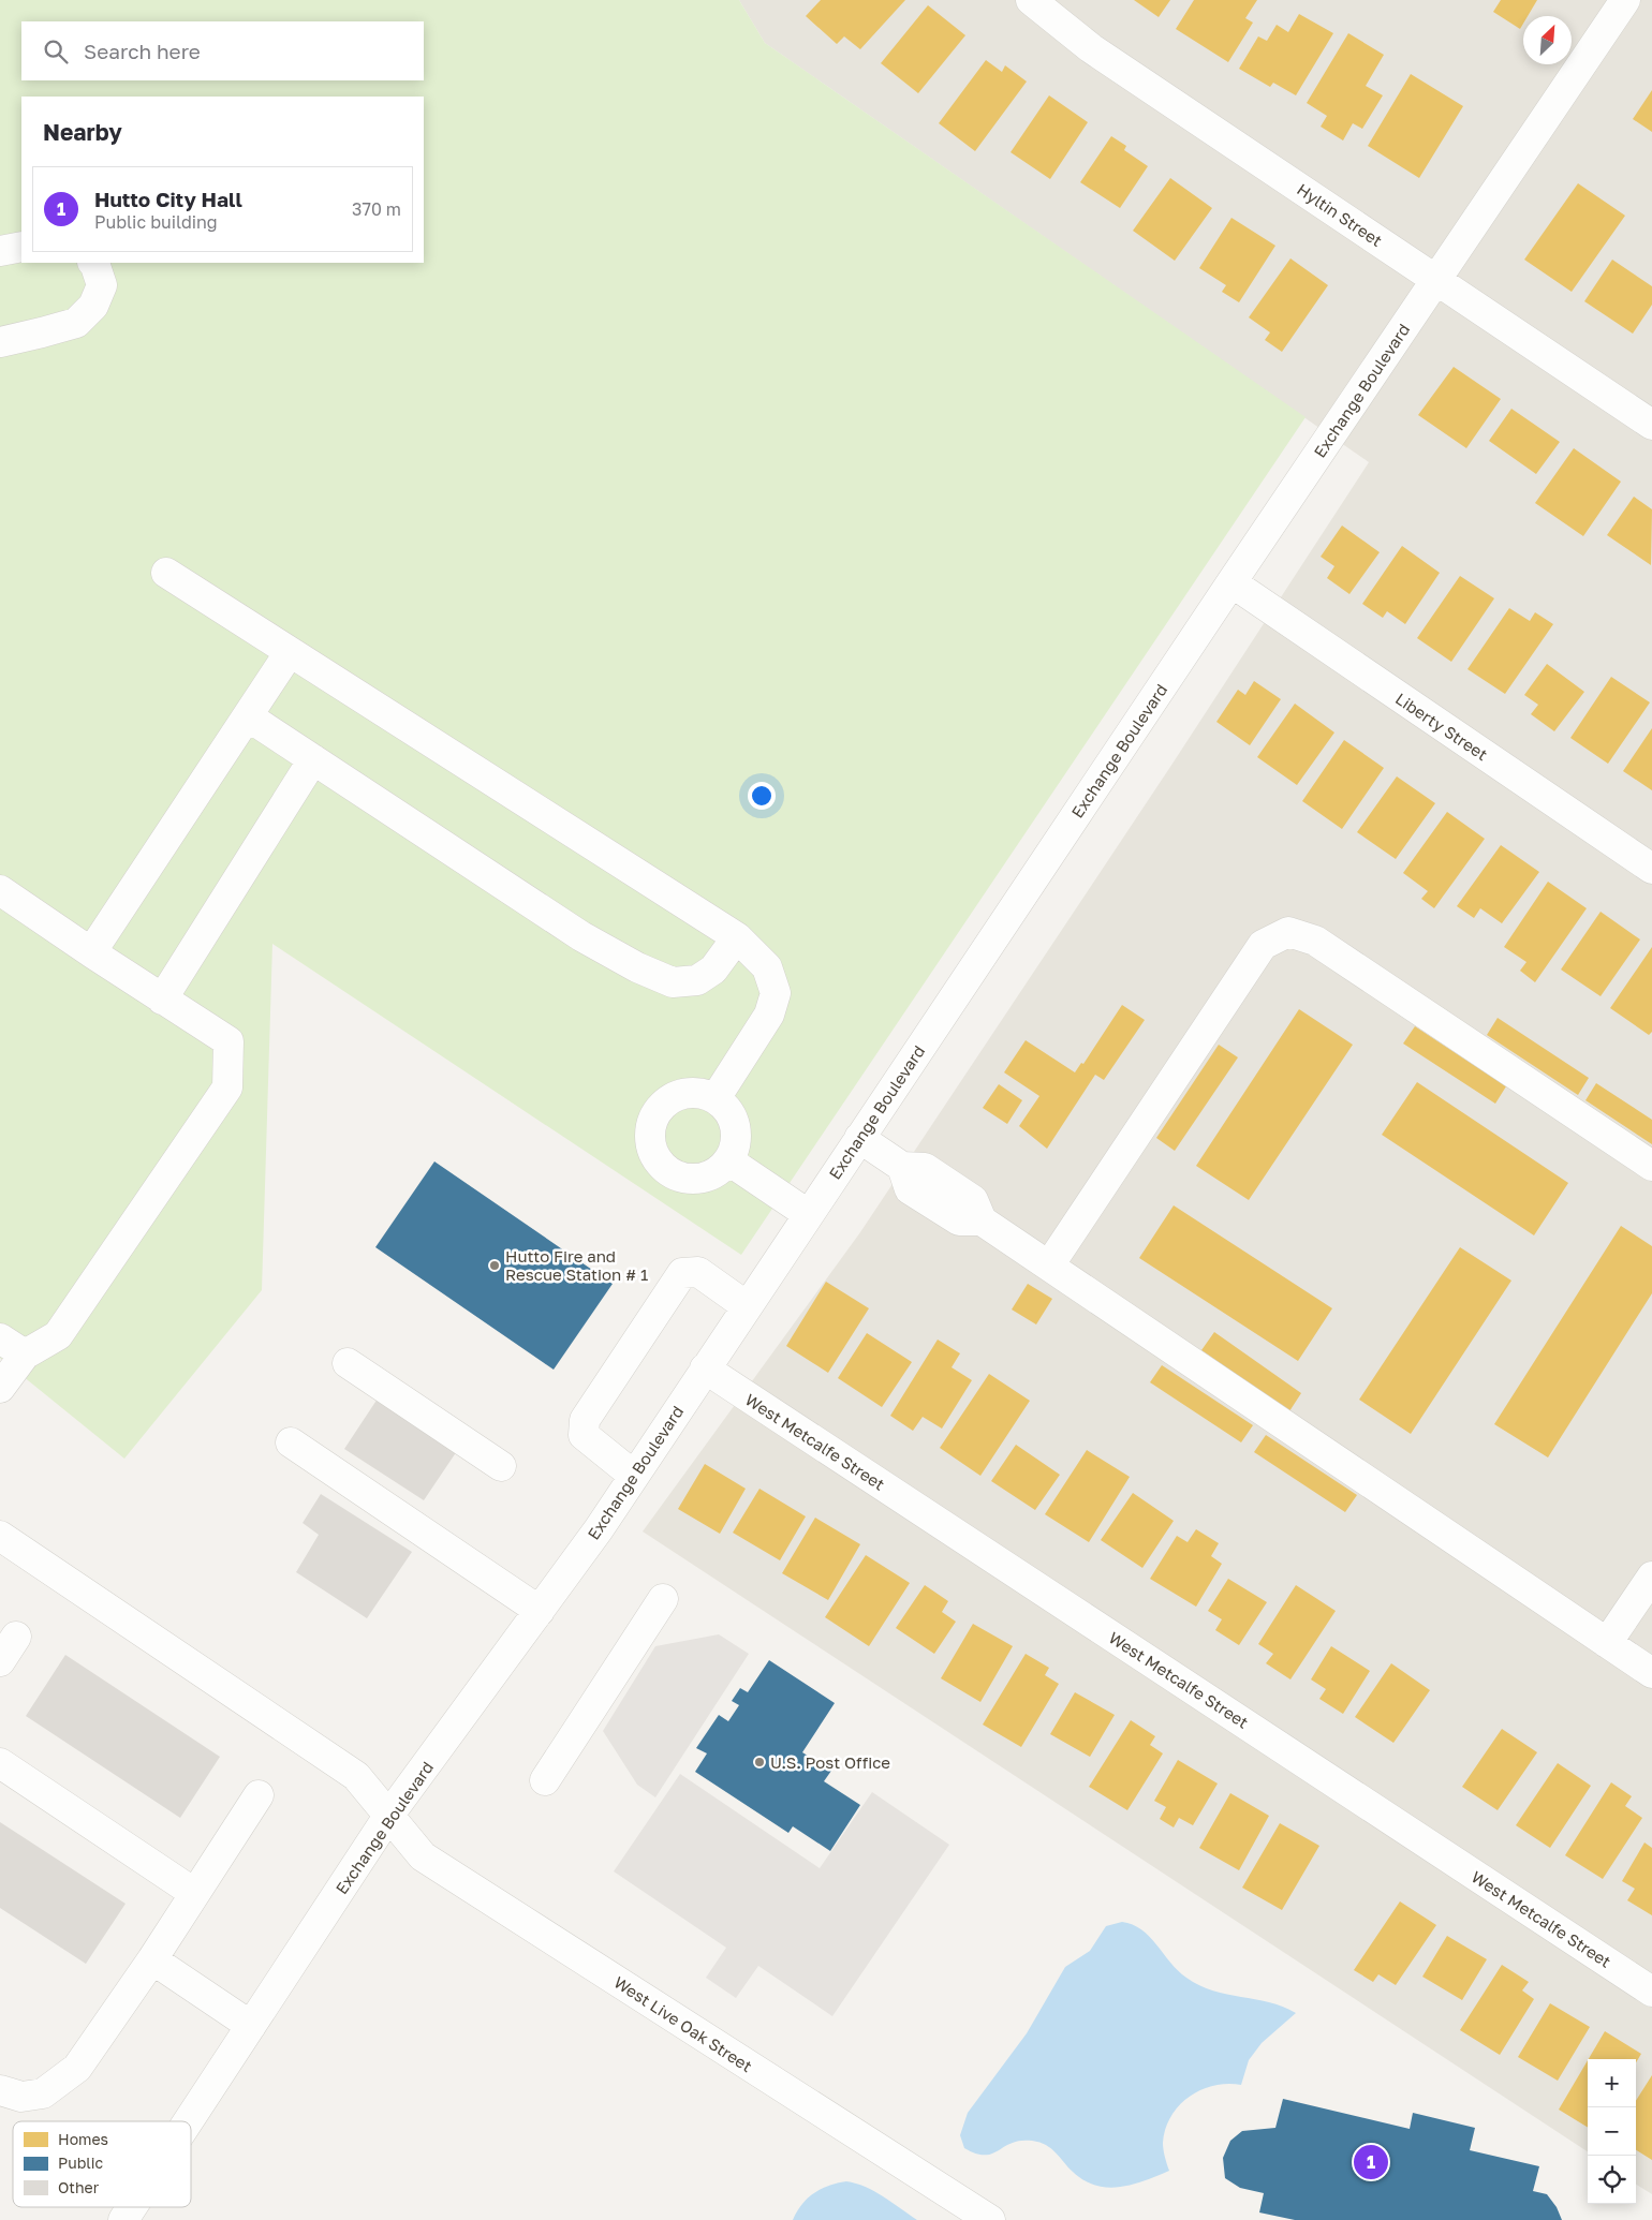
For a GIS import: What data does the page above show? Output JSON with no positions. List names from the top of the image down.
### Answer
{
  "streets": {
    "street": [
      "Hyltin Street",
      "Exchange Boulevard",
      "Liberty Street",
      "West Metcalfe Street",
      "West Live Oak Street"
    ]
  },
  "crossings": [
    ["Hyltin Street", "Exchange Boulevard"],
    ["Exchange Boulevard", "Liberty Street"],
    ["Exchange Boulevard", "West Metcalfe Street"],
    ["Exchange Boulevard", "West Live Oak Street"]
  ],
  "places": ["Hutto Fire and Rescue Station # 1", "U.S. Post Office"],
  "legend": ["Homes", "Public", "Other"],
  "north": "top right",
  "page": {
    "search": "Search here",
    "heading": "Nearby",
    "list": [
      {
        "mark": "1",
        "name": "Hutto City Hall",
        "note": "Public building",
        "value": "370 m"
      }
    ],
    "map_buttons": ["+", "−"],
    "pins": "1"
  }
}
